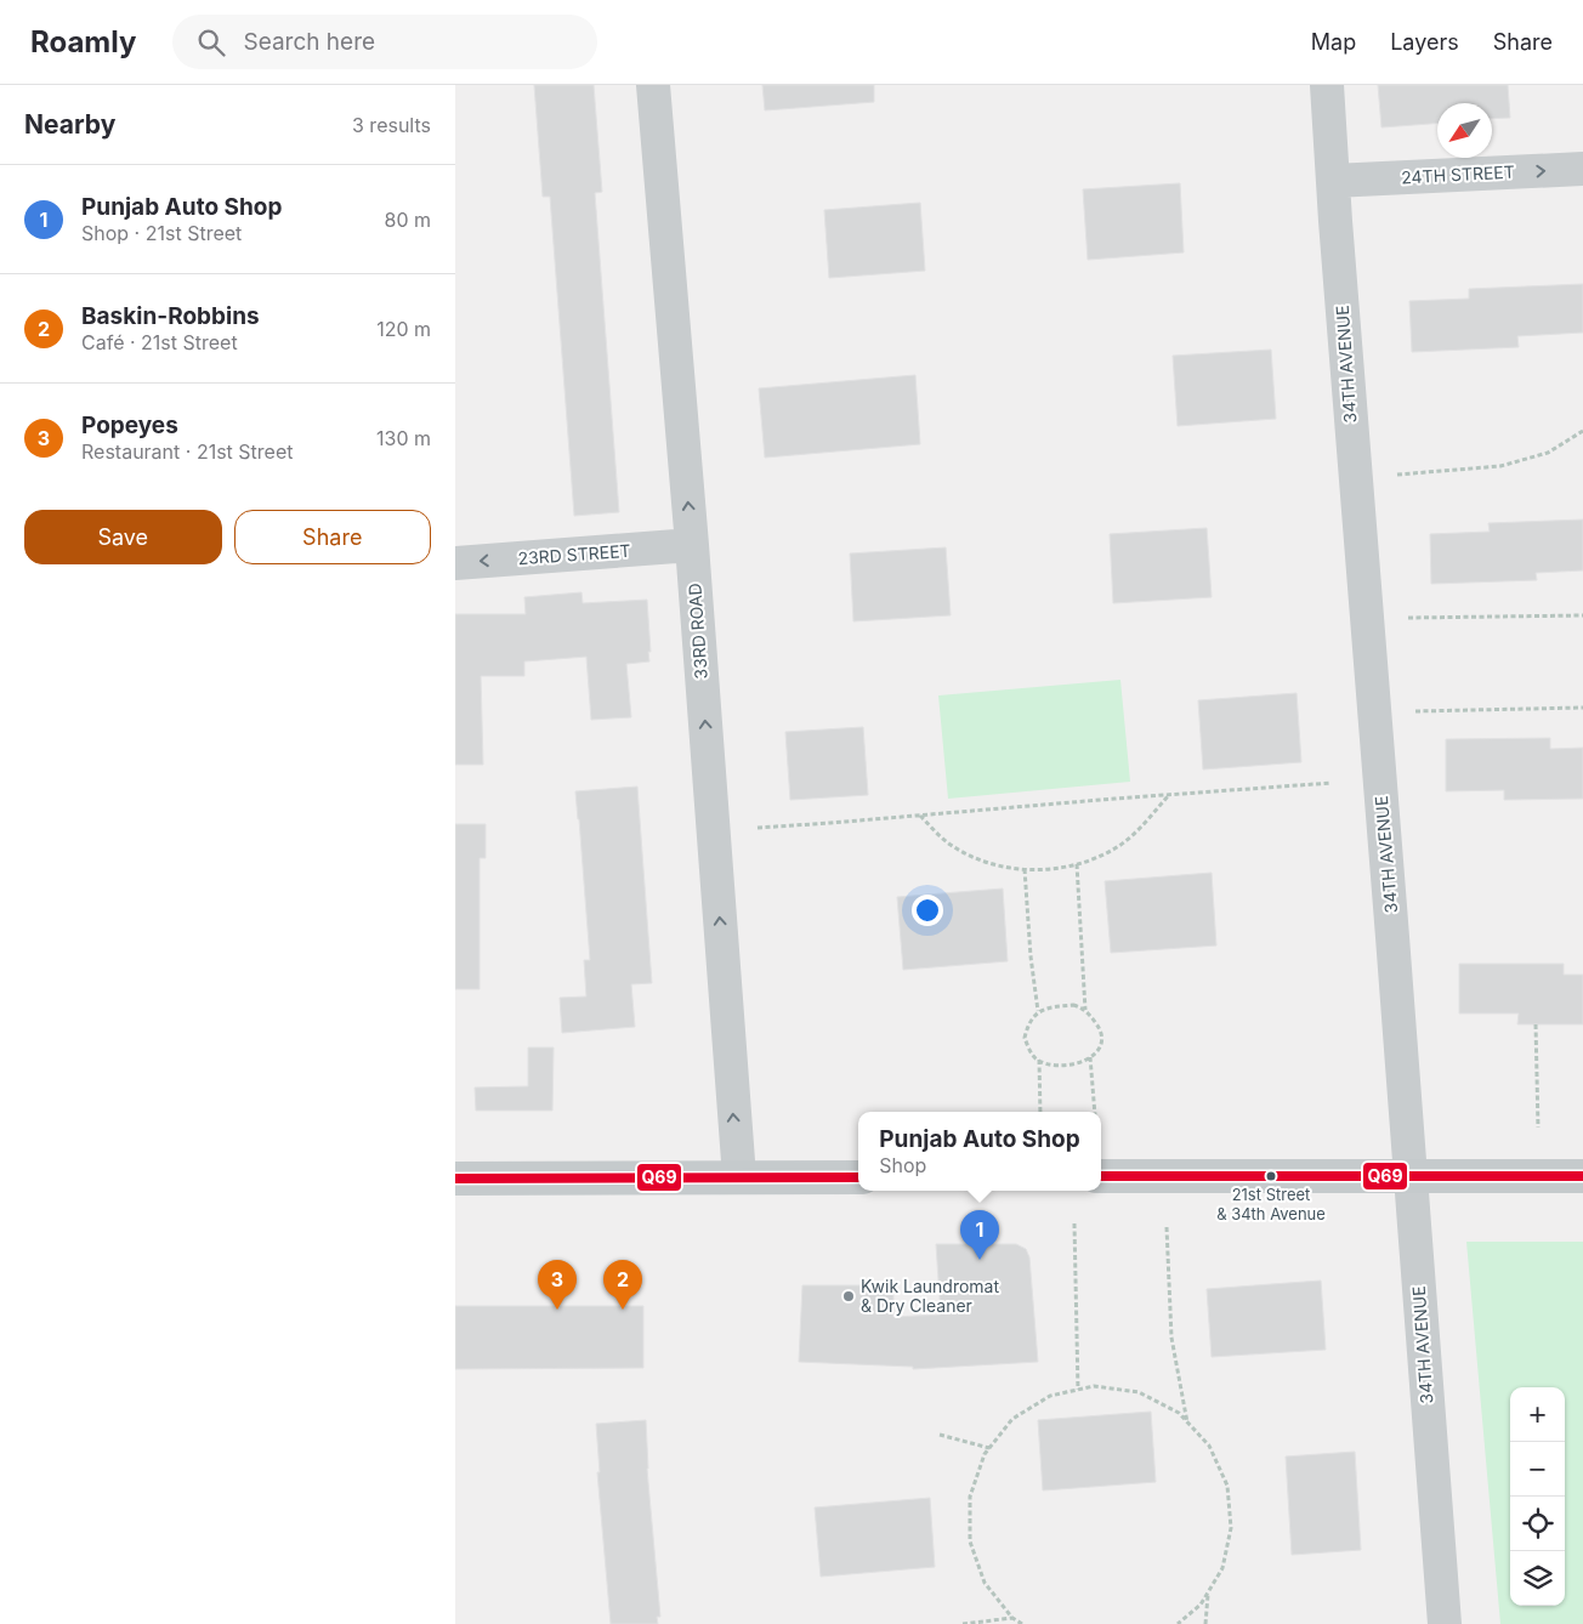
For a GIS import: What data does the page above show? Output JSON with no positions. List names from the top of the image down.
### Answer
{
  "streets": {
    "street": [
      "24TH STREET",
      "34TH AVENUE",
      "23RD STREET",
      "33RD ROAD"
    ]
  },
  "crossings": [
    ["24TH STREET", "34TH AVENUE"],
    ["23RD STREET", "33RD ROAD"]
  ],
  "one_way": ["24TH STREET", "23RD STREET", "33RD ROAD"],
  "places": ["21st Street & 34th Avenue", "Kwik Laundromat & Dry Cleaner"],
  "lines": ["transit line Q69"],
  "north": "bottom left",
  "page": {
    "header": "Roamly",
    "search": "Search here",
    "nav": ["Map", "Layers", "Share"],
    "heading": ["Nearby", "3 results"],
    "list": [
      {
        "mark": "1",
        "name": "Punjab Auto Shop",
        "note": "Shop · 21st Street",
        "value": "80 m"
      },
      {
        "mark": "2",
        "name": "Baskin-Robbins",
        "note": "Café · 21st Street",
        "value": "120 m"
      },
      {
        "mark": "3",
        "name": "Popeyes",
        "note": "Restaurant · 21st Street",
        "value": "130 m"
      }
    ],
    "buttons": ["Save", "Share"],
    "popup": ["Punjab Auto Shop", "Shop"],
    "pins": ["1", "2", "3"],
    "map_buttons": ["+", "−"]
  }
}
